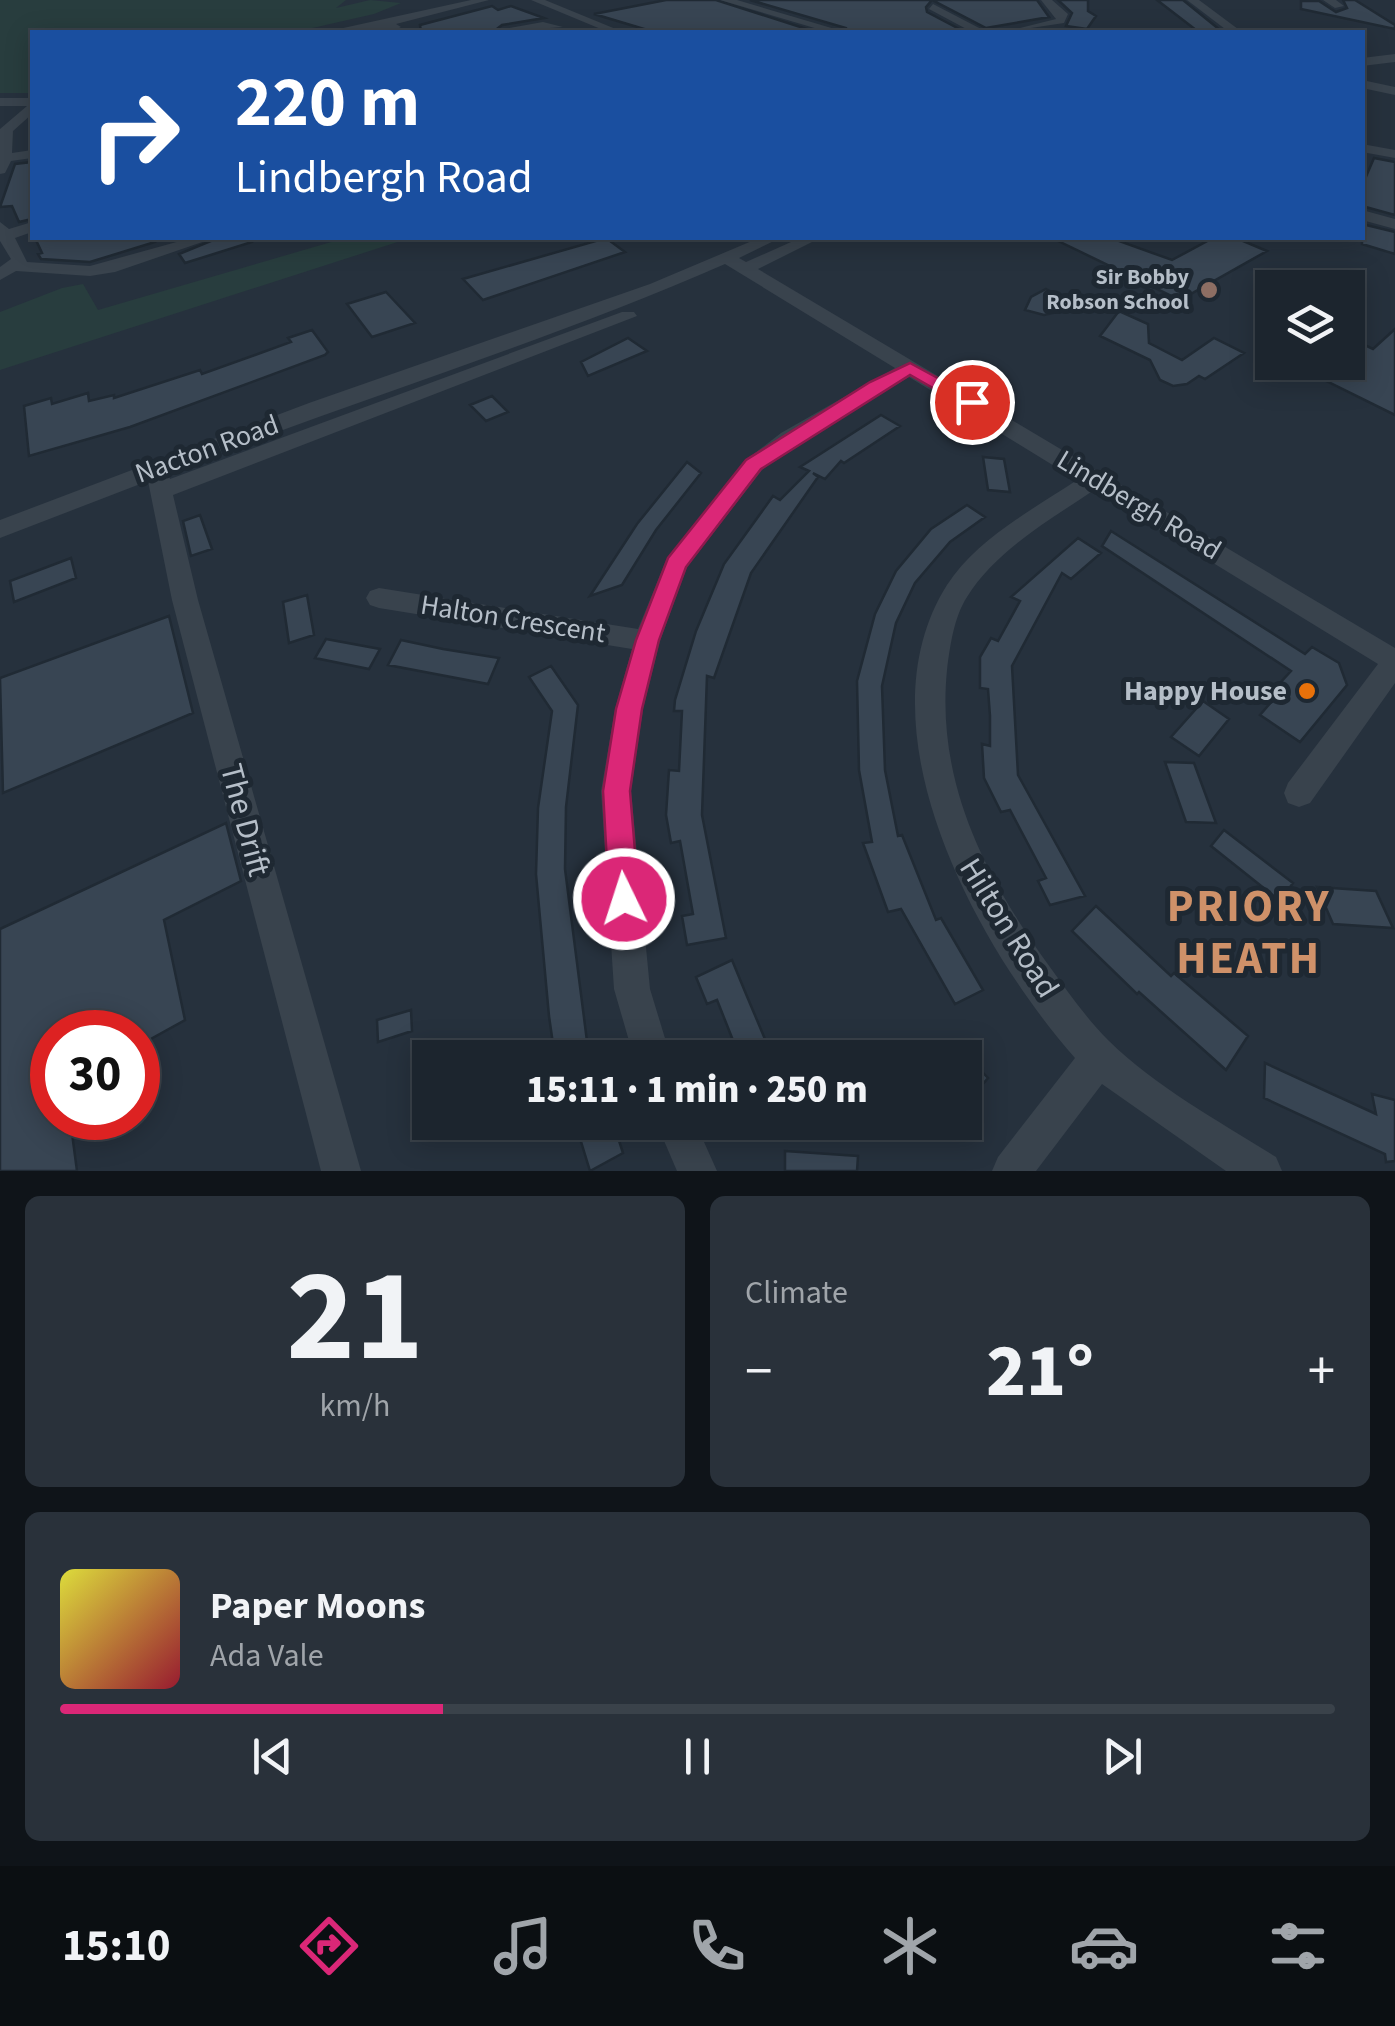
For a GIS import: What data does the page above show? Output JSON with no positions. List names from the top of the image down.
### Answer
{
  "streets": {
    "street": [
      "Nacton Road",
      "Lindbergh Road",
      "Halton Crescent",
      "The Drift",
      "Hilton Road"
    ]
  },
  "crossings": [
    ["Nacton Road", "Lindbergh Road"],
    ["Nacton Road", "The Drift"],
    ["Lindbergh Road", "Hilton Road"]
  ],
  "districts": ["PRIORY HEATH"],
  "places": ["Sir Bobby Robson School", "Happy House"],
  "page": {
    "turn": ["220 m", "Lindbergh Road"],
    "limit": "30",
    "trip": "15:11 · 1 min · 250 m",
    "tile": [
      ["21", "km/h"],
      "Climate"
    ],
    "heat": ["−", "21°", "+"],
    "song": ["Paper Moons", "Ada Vale"],
    "tabs": "15:10"
  }
}
